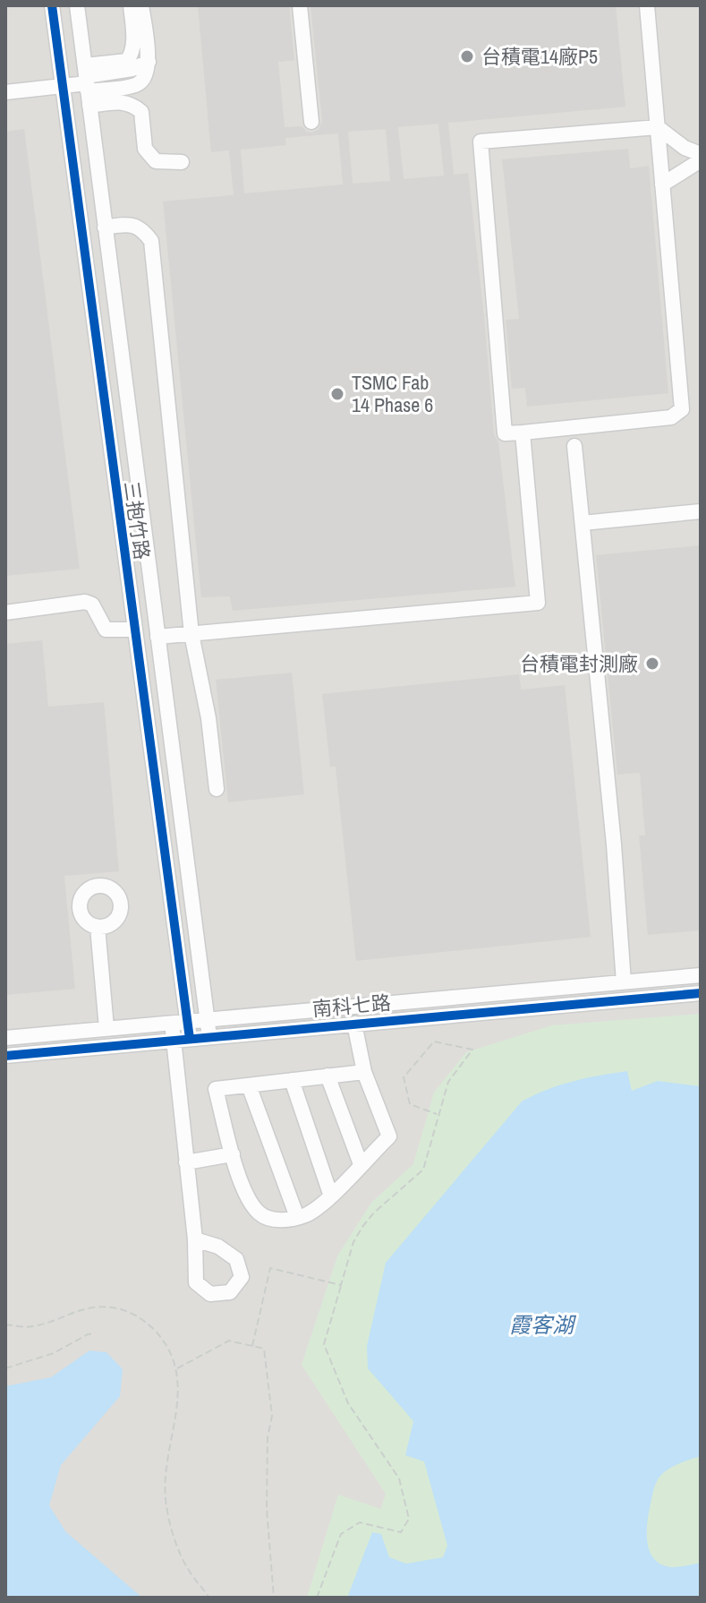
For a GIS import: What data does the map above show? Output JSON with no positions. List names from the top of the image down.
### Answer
{
  "streets": {
    "street": ["三抱竹路", "南科七路"]
  },
  "crossings": [
    ["三抱竹路", "南科七路"]
  ],
  "water": ["霞客湖"],
  "places": ["台積電14廠P5", "TSMC Fab 14 Phase 6", "台積電封測廠"]
}
